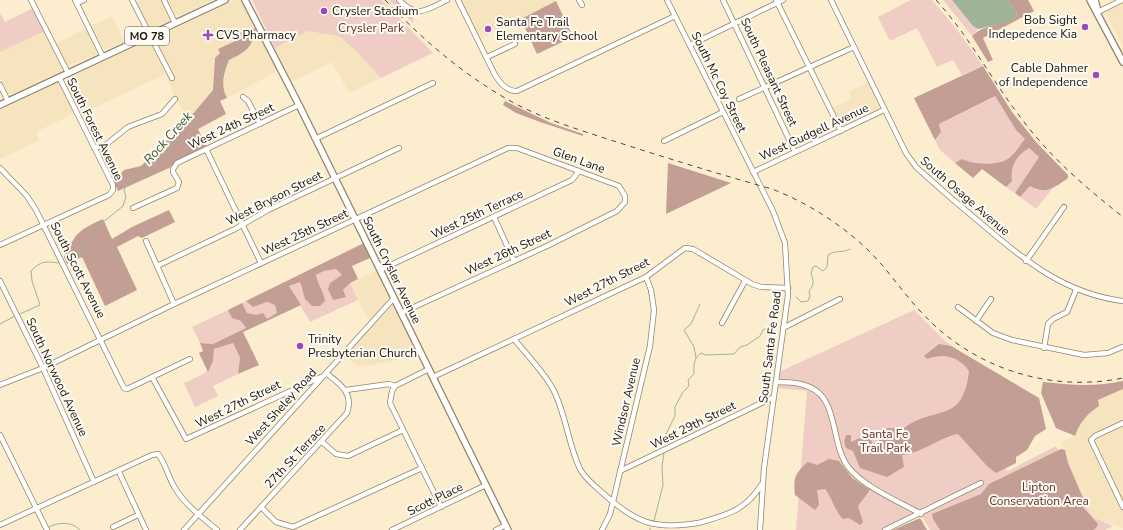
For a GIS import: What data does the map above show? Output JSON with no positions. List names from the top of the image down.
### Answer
{
  "streets": {
    "main road": ["MO 78", "South Crysler Avenue"],
    "street": [
      "South Pleasant Street",
      "South Mc Coy Street",
      "West 24th Street",
      "South Forest Avenue",
      "West Gudgell Avenue",
      "Glen Lane",
      "South Osage Avenue",
      "West Bryson Street",
      "West 25th Terrace",
      "West 25th Street",
      "West 26th Street",
      "South Scott Avenue",
      "West 27th Street",
      "South Santa Fe Road",
      "South Norwood Avenue",
      "Windsor Avenue",
      "West Sheley Road",
      "West 29th Street",
      "27th St Terrace",
      "Scott Place"
    ]
  },
  "crossings": [
    ["MO 78", "South Forest Avenue"],
    ["South Pleasant Street", "West Gudgell Avenue"],
    ["South Mc Coy Street", "West Gudgell Avenue"],
    ["South Mc Coy Street", "South Santa Fe Road"],
    ["West 24th Street", "South Crysler Avenue"],
    ["South Forest Avenue", "South Scott Avenue"],
    ["West Gudgell Avenue", "South Osage Avenue"],
    ["West Gudgell Avenue", "South Santa Fe Road"],
    ["Glen Lane", "West 25th Terrace"],
    ["Glen Lane", "West 25th Street"],
    ["Glen Lane", "West 26th Street"],
    ["West Bryson Street", "South Crysler Avenue"],
    ["West 25th Terrace", "South Crysler Avenue"],
    ["West 25th Street", "South Scott Avenue"],
    ["West 25th Street", "South Crysler Avenue"],
    ["West 25th Street", "South Norwood Avenue"],
    ["West 26th Street", "South Crysler Avenue"],
    ["South Scott Avenue", "West 27th Street"],
    ["South Crysler Avenue", "West 27th Street"],
    ["South Crysler Avenue", "West Sheley Road"],
    ["South Crysler Avenue", "Scott Place"],
    ["West 27th Street", "South Santa Fe Road"],
    ["West 27th Street", "Windsor Avenue"],
    ["West 27th Street", "West Sheley Road"],
    ["South Santa Fe Road", "West 29th Street"],
    ["Windsor Avenue", "West 29th Street"]
  ],
  "water": ["Rock Creek"],
  "parks": ["Crysler Park", "Santa Fe Trail Park", "Lipton Conservation Area"],
  "places": {
    "other": [
      "Crysler Stadium",
      "Bob Sight Indepedence Kia",
      "Santa Fe Trail Elementary School",
      "Cable Dahmer of Independence",
      "Trinity Presbyterian Church"
    ],
    "health": ["CVS Pharmacy"]
  }
}
